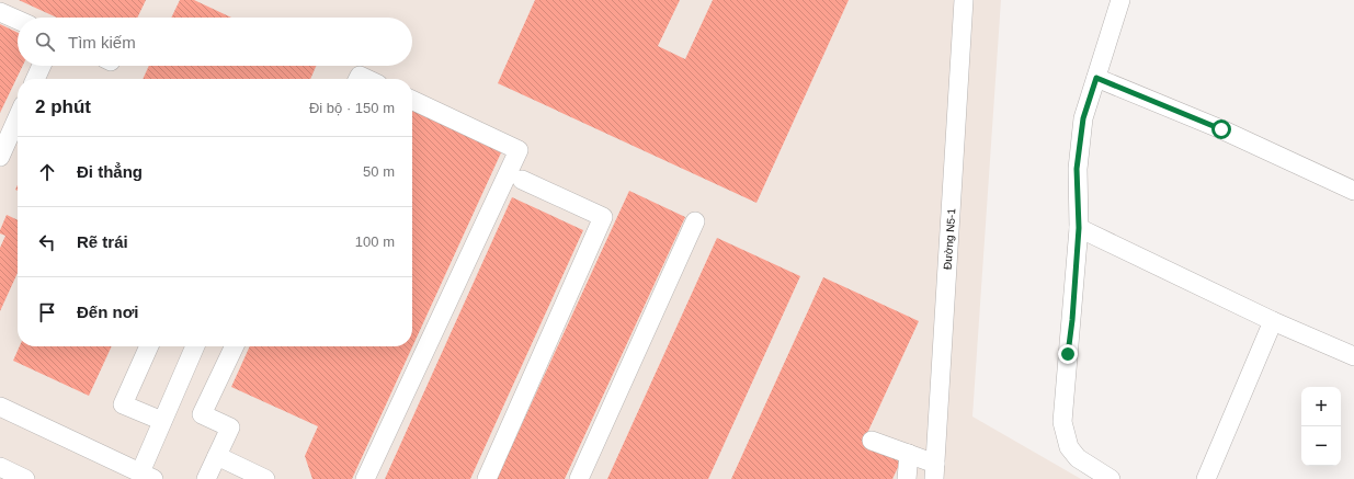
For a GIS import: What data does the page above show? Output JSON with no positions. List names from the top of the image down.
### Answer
{
  "streets": {
    "street": ["Đường N5-1"]
  },
  "page": {
    "search": "Tìm kiếm",
    "heading": ["2 phút", "Đi bộ · 150 m"],
    "list": [
      ["Đi thẳng", "50 m"],
      ["Rẽ trái", "100 m"],
      "Đến nơi"
    ],
    "map_buttons": ["+", "−"]
  }
}
